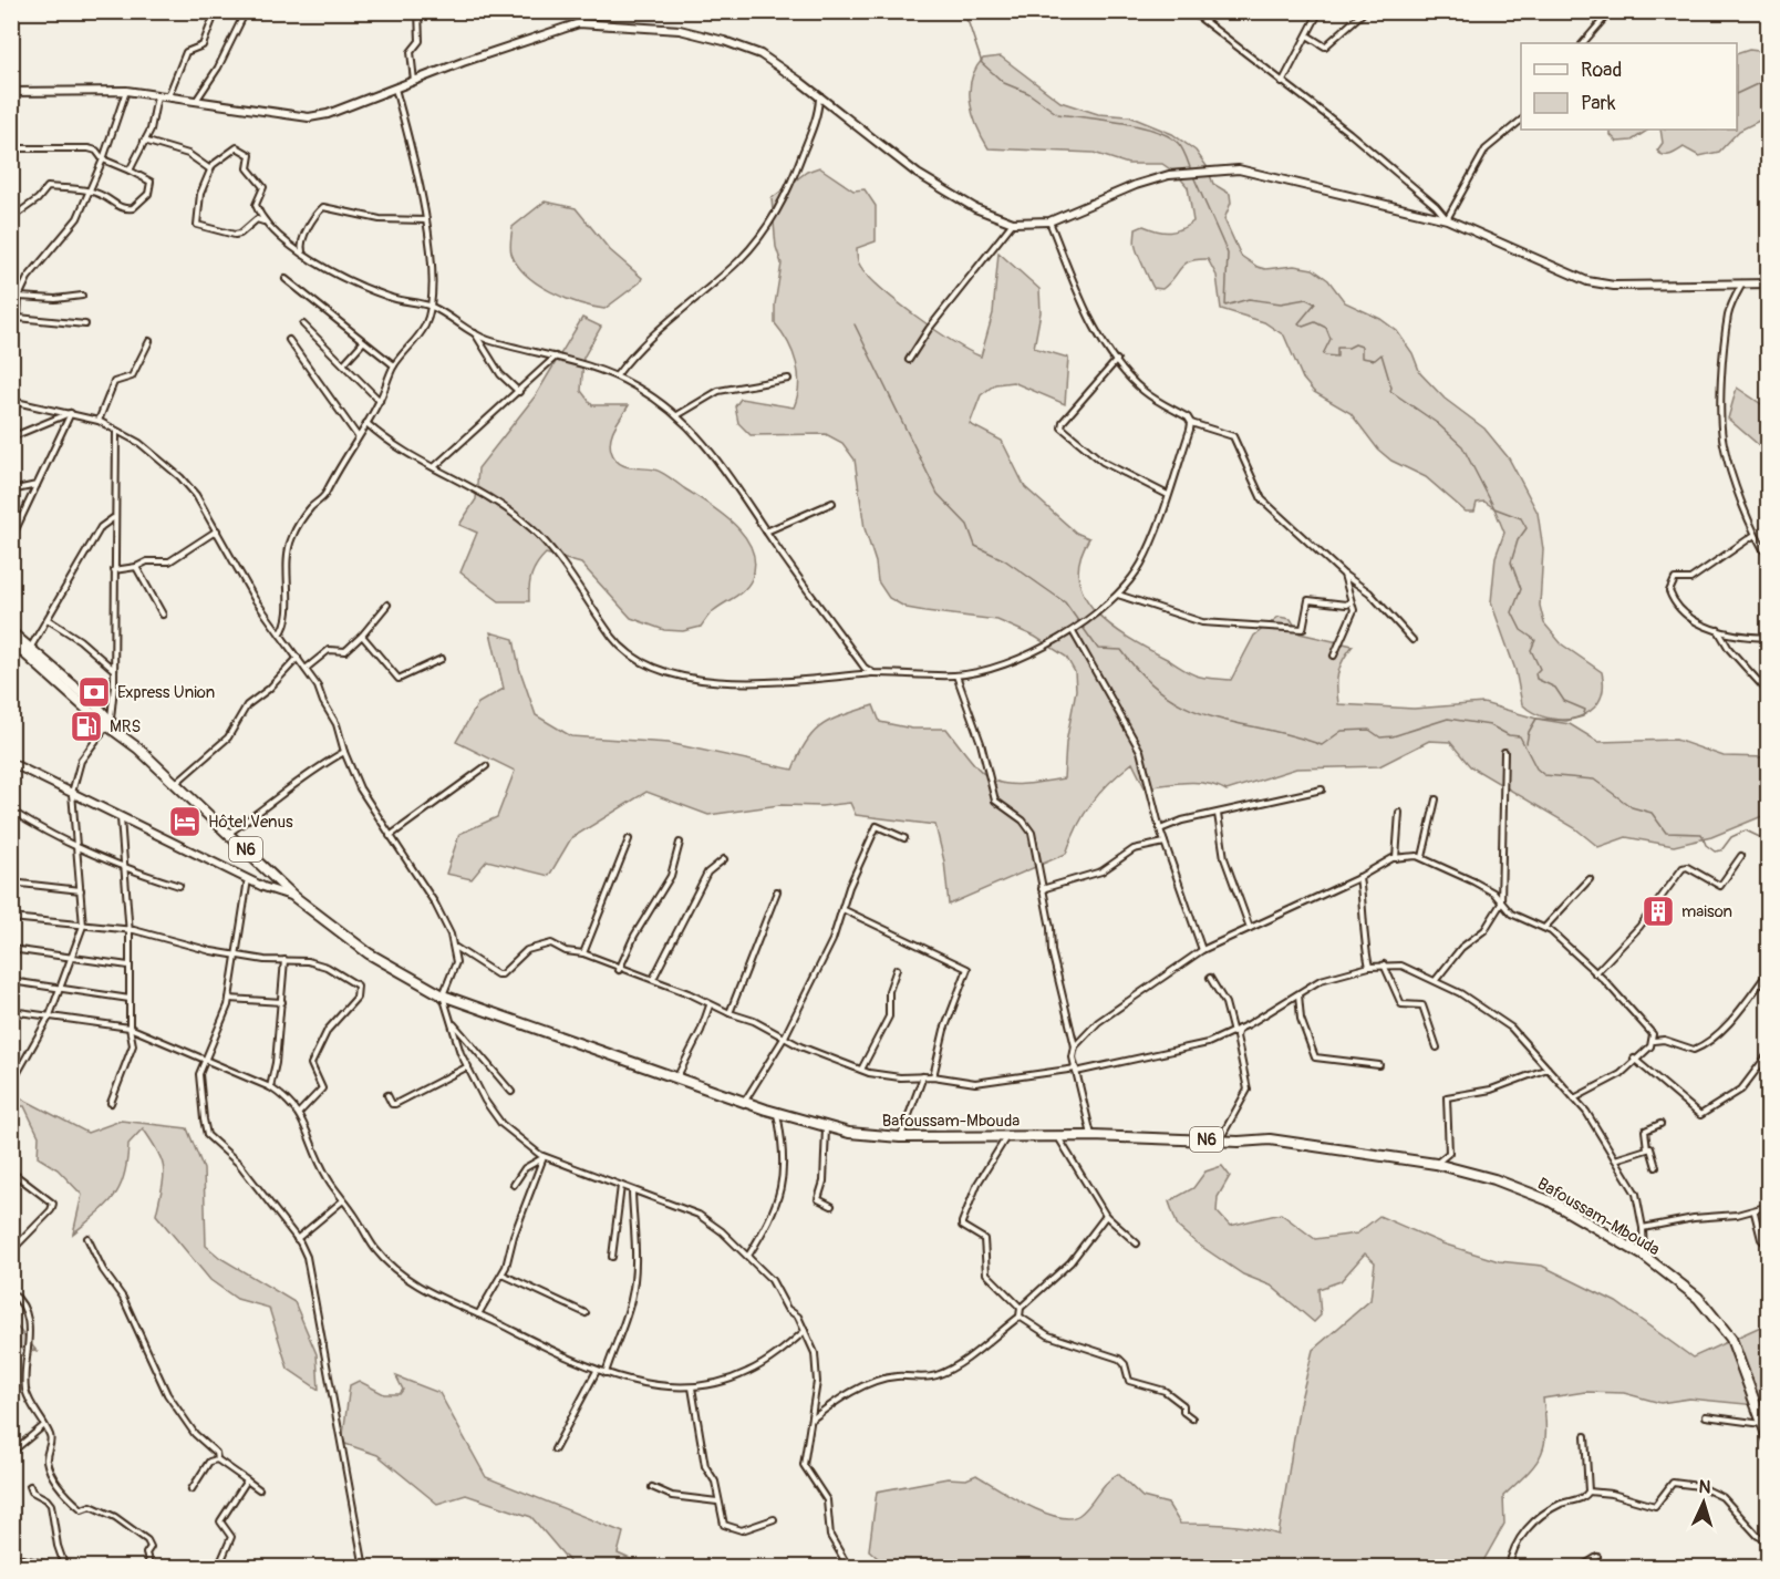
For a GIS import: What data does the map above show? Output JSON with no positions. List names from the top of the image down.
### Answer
{
  "streets": {
    "highway": ["N6", "Bafoussam-Mbouda"]
  },
  "places": {
    "bank": ["Express Union"],
    "fuel station": ["MRS"],
    "hotel": ["Hôtel Venus"],
    "building": ["maison"]
  },
  "legend": ["Road", "Park"],
  "north": "top"
}
